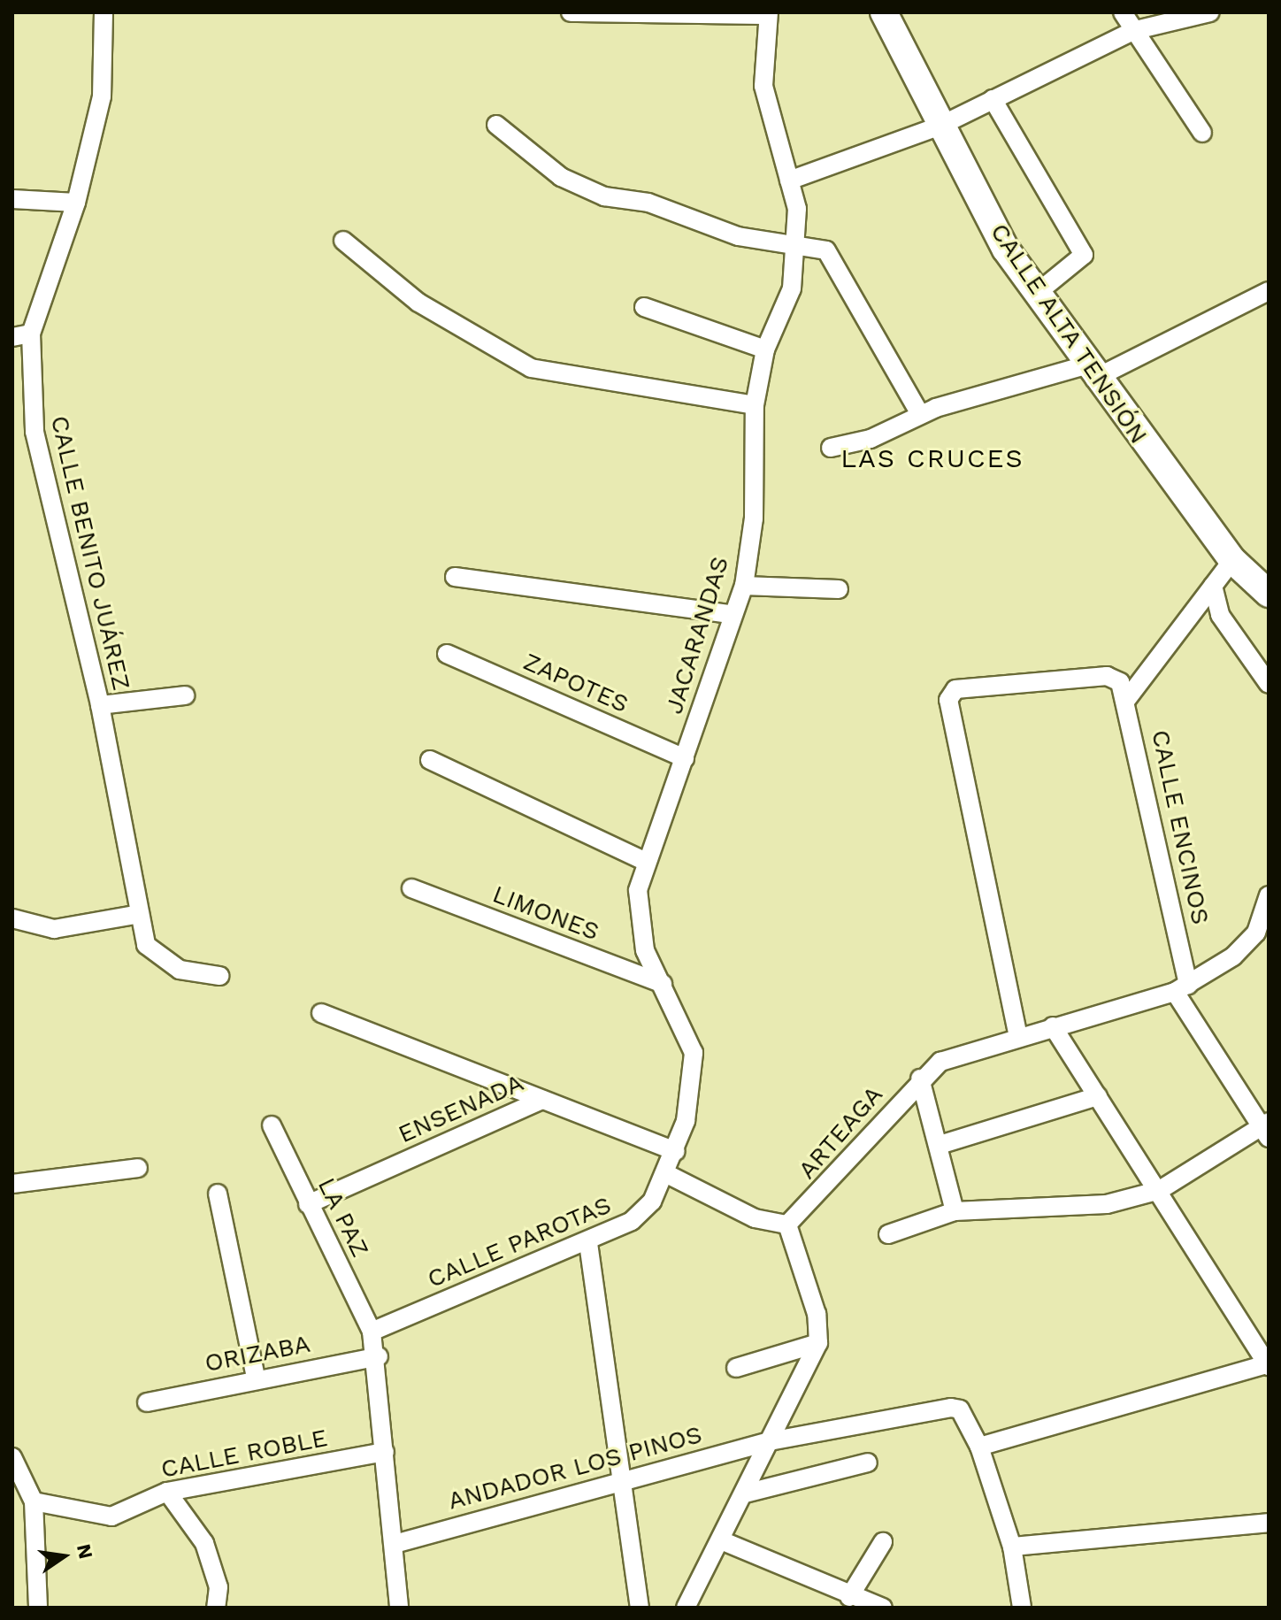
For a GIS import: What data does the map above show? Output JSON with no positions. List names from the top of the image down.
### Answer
{
  "streets": {
    "main road": ["CALLE ALTA TENSIÓN"],
    "street": [
      "CALLE BENITO JUÁREZ",
      "JACARANDAS",
      "ZAPOTES",
      "CALLE ENCINOS",
      "LIMONES",
      "ENSENADA",
      "ARTEAGA",
      "LA PAZ",
      "CALLE PAROTAS",
      "ORIZABA",
      "CALLE ROBLE",
      "ANDADOR LOS PINOS"
    ]
  },
  "crossings": [
    ["JACARANDAS", "ZAPOTES"],
    ["JACARANDAS", "LIMONES"],
    ["JACARANDAS", "ENSENADA"],
    ["JACARANDAS", "CALLE PAROTAS"],
    ["CALLE ENCINOS", "ARTEAGA"],
    ["ENSENADA", "LA PAZ"],
    ["LA PAZ", "CALLE PAROTAS"]
  ],
  "districts": ["LAS CRUCES"],
  "north": "right"
}
